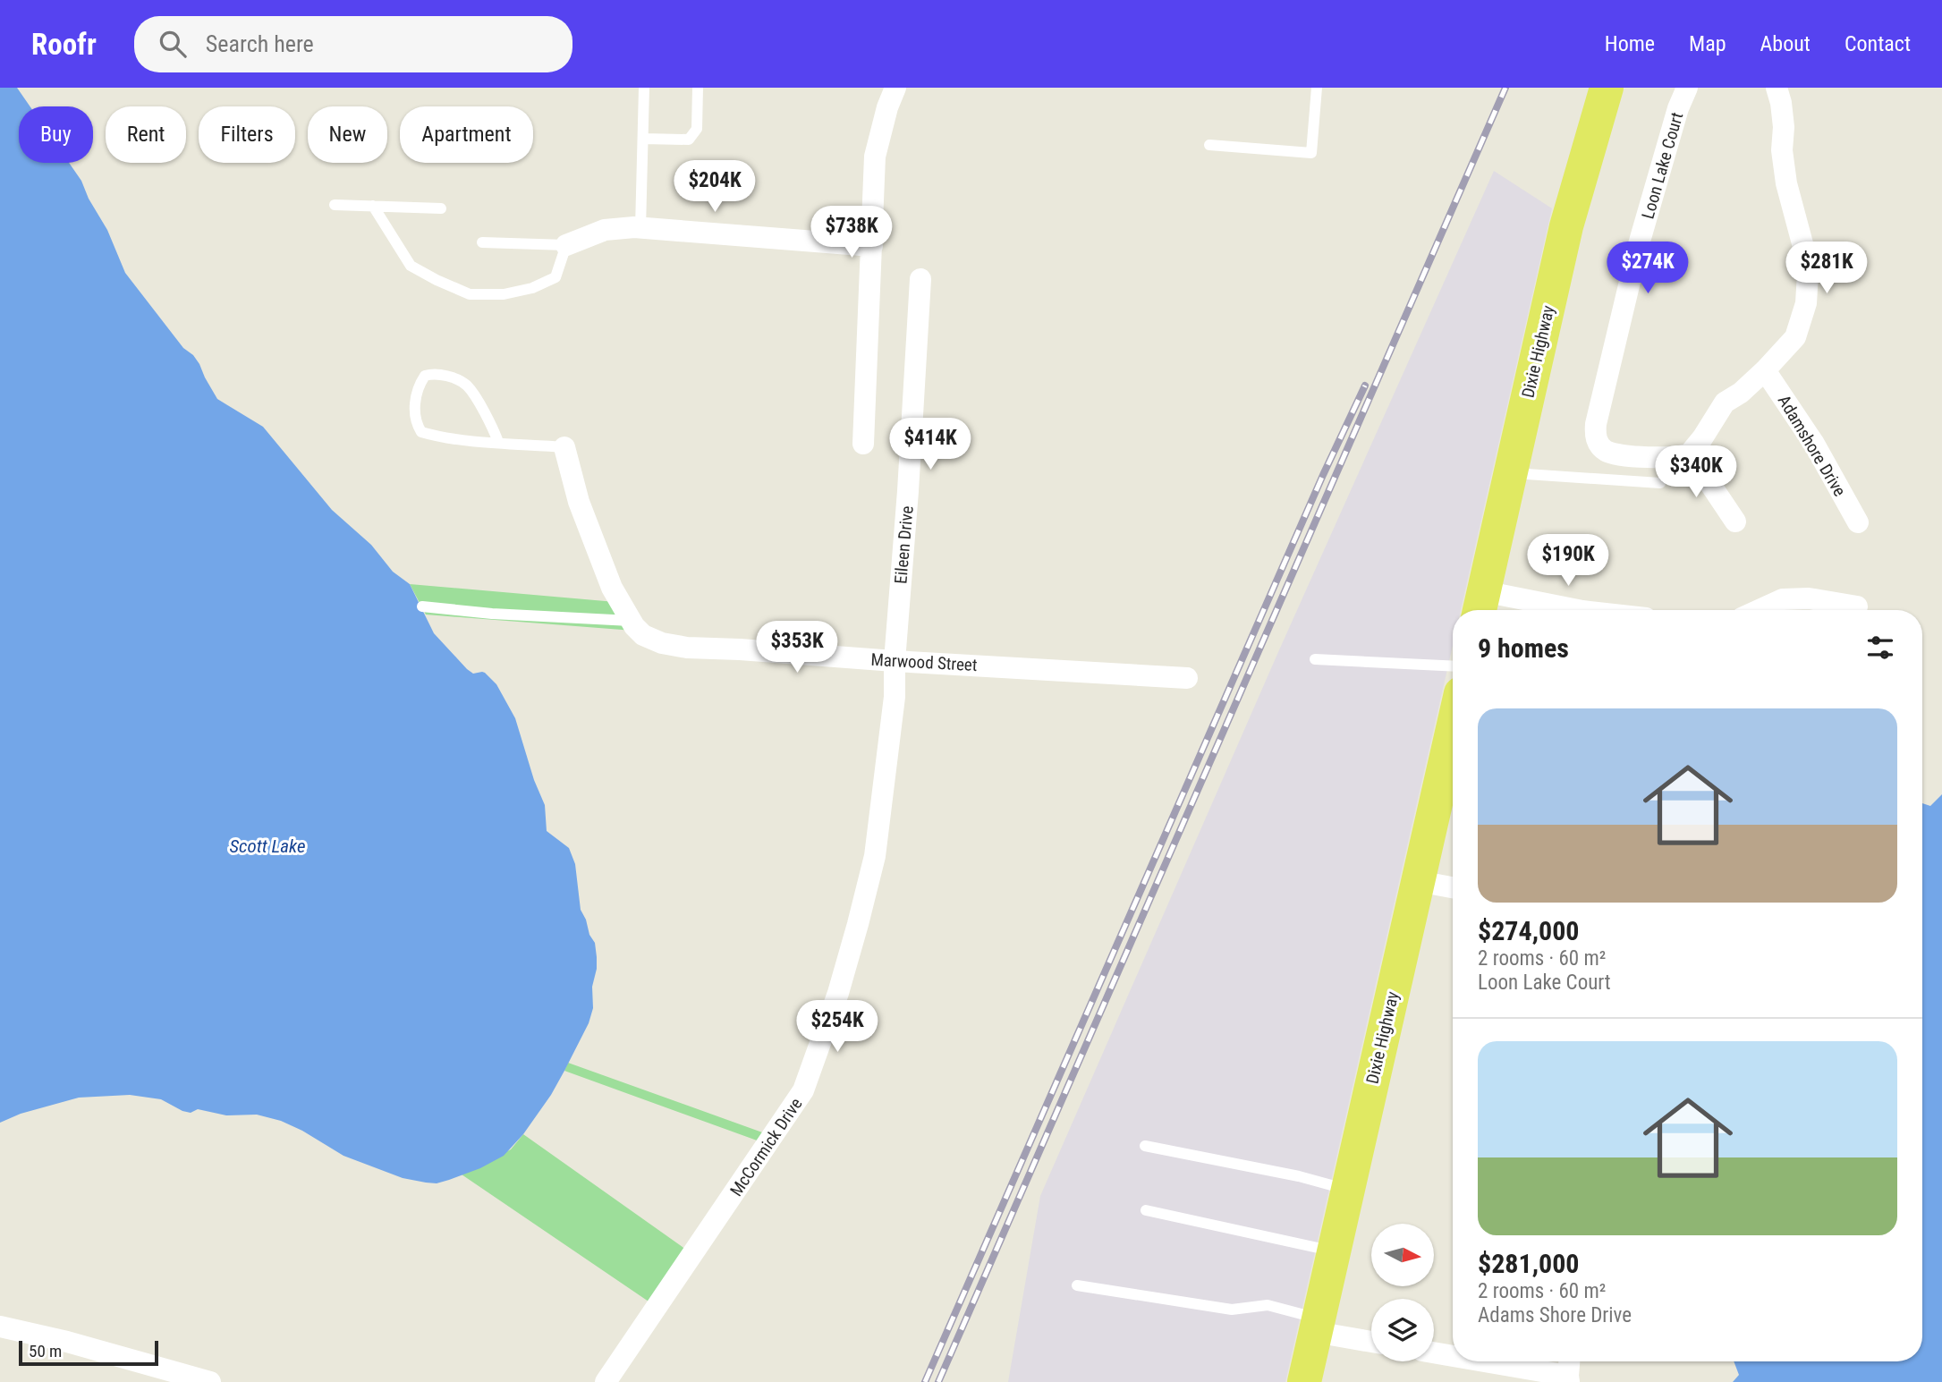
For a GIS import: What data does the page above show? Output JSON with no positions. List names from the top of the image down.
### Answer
{
  "streets": {
    "main road": ["Dixie Highway"],
    "street": [
      "Loon Lake Court",
      "Adamshore Drive",
      "Eileen Drive",
      "Marwood Street",
      "McCormick Drive"
    ]
  },
  "crossings": [
    ["Eileen Drive", "Marwood Street"],
    ["Eileen Drive", "McCormick Drive"],
    ["Marwood Street", "McCormick Drive"]
  ],
  "water": ["Scott Lake"],
  "scale_bar": "50 m",
  "north": "right",
  "page": {
    "header": "Roofr",
    "search": "Search here",
    "nav": [
      "Home",
      "Map",
      "About",
      "Contact"
    ],
    "chip": [
      "Buy",
      "Rent",
      "Filters",
      "New",
      "Apartment"
    ],
    "price": [
      "$204K",
      "$738K",
      "$274K",
      "$281K",
      "$414K",
      "$340K",
      "$190K",
      "$353K",
      "$254K"
    ],
    "heading": "9 homes",
    "list": [
      {
        "name": "$274,000",
        "note": "2 rooms · 60 m² · Loon Lake Court"
      },
      {
        "name": "$281,000",
        "note": "2 rooms · 60 m² · Adams Shore Drive"
      }
    ],
    "scale": "50 m"
  }
}
